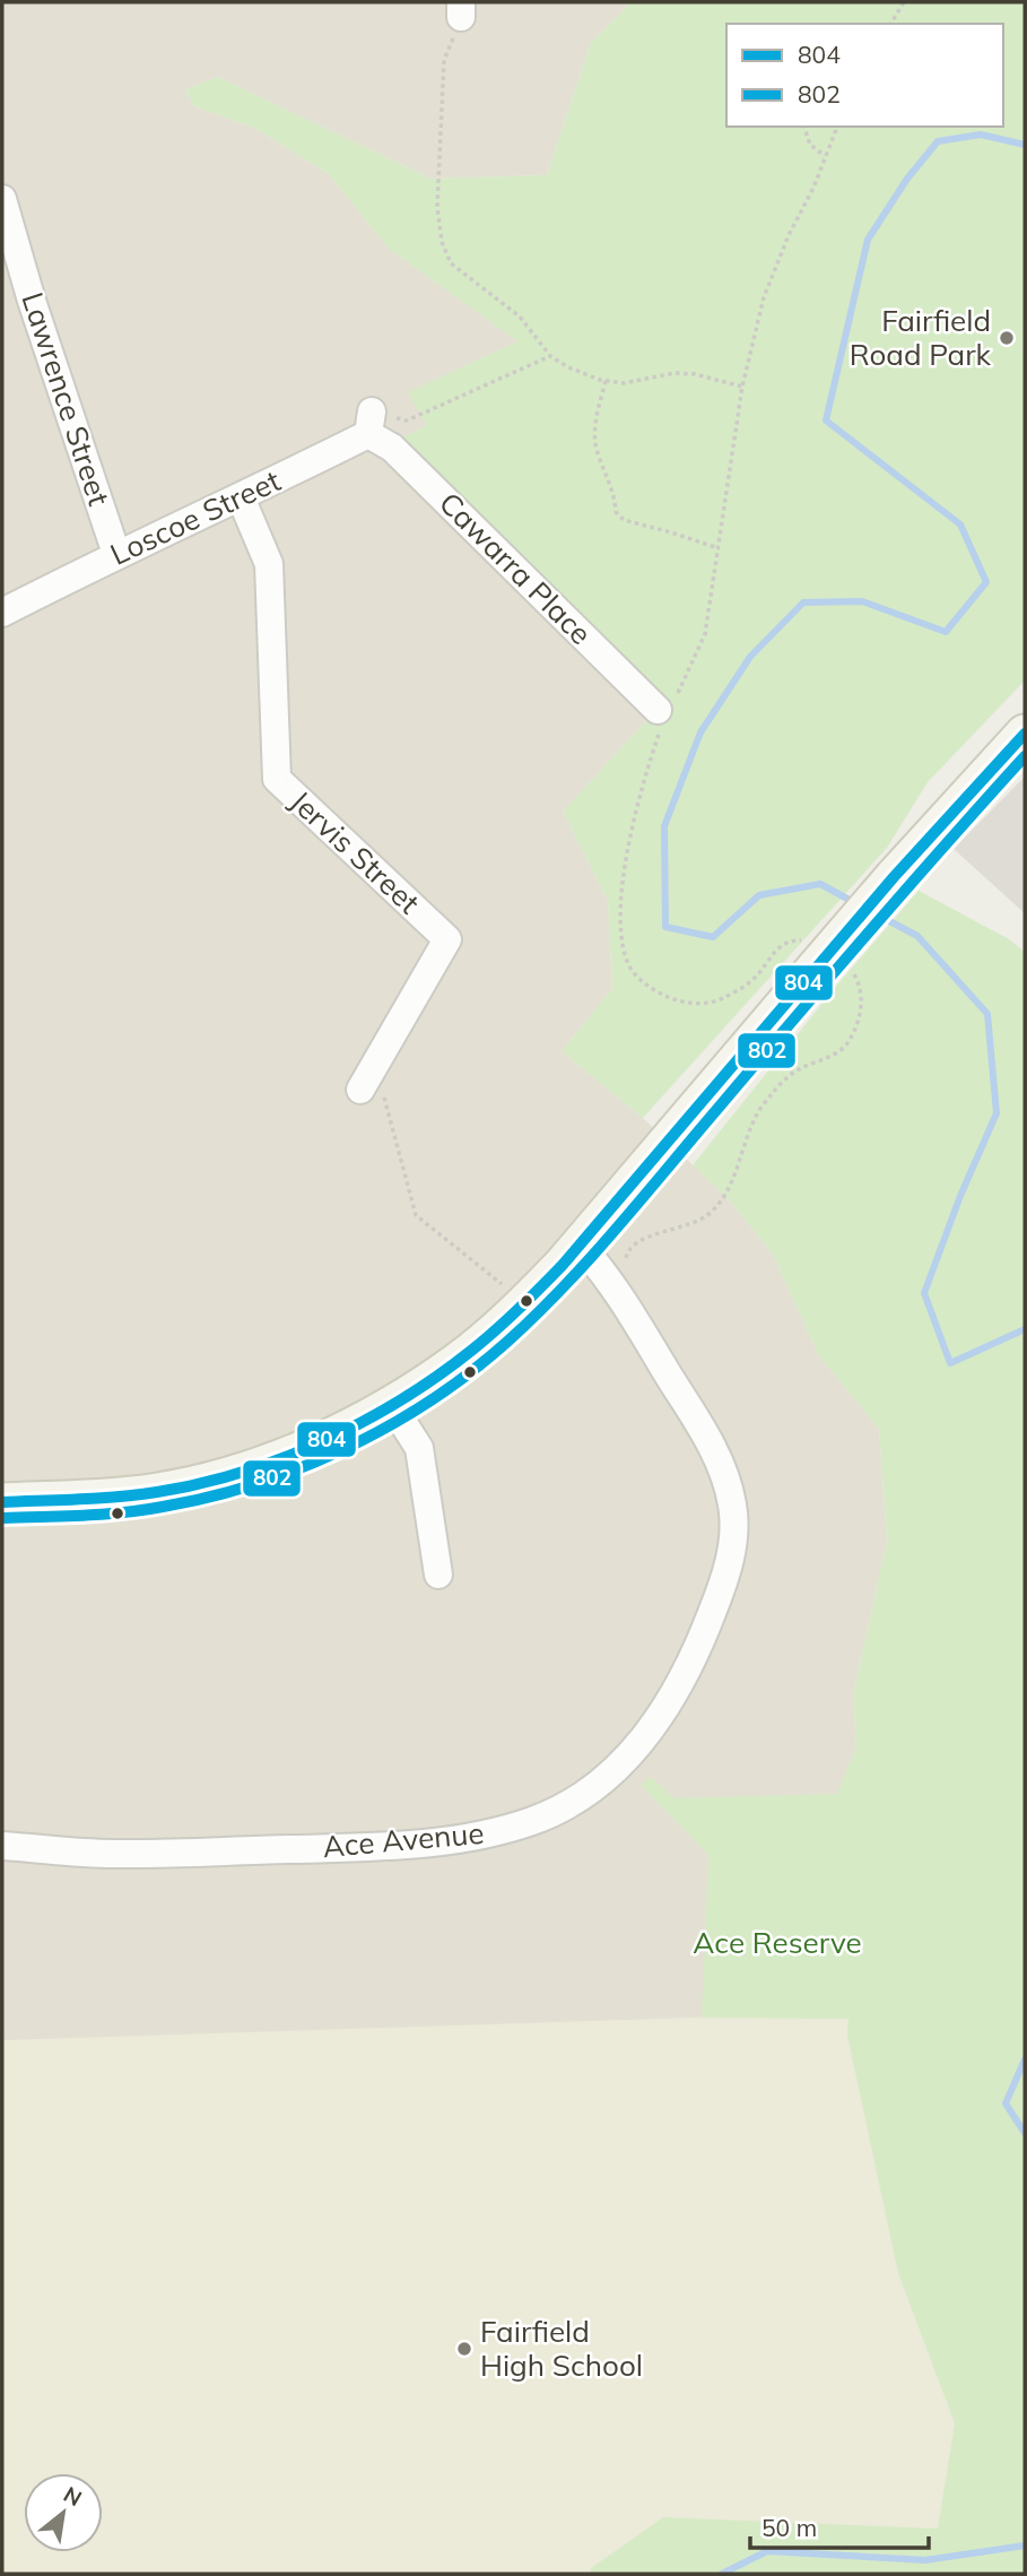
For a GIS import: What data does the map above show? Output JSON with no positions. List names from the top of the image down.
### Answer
{
  "streets": {
    "street": [
      "Lawrence Street",
      "Loscoe Street",
      "Cawarra Place",
      "Jervis Street",
      "Ace Avenue"
    ]
  },
  "crossings": [
    ["Lawrence Street", "Loscoe Street"],
    ["Loscoe Street", "Cawarra Place"],
    ["Loscoe Street", "Jervis Street"]
  ],
  "parks": ["Ace Reserve"],
  "places": ["Fairfield Road Park", "Fairfield High School"],
  "lines": ["transit line 804", "transit line 802"],
  "legend": ["804", "802"],
  "scale_bar": "50 m",
  "north": "top right"
}
